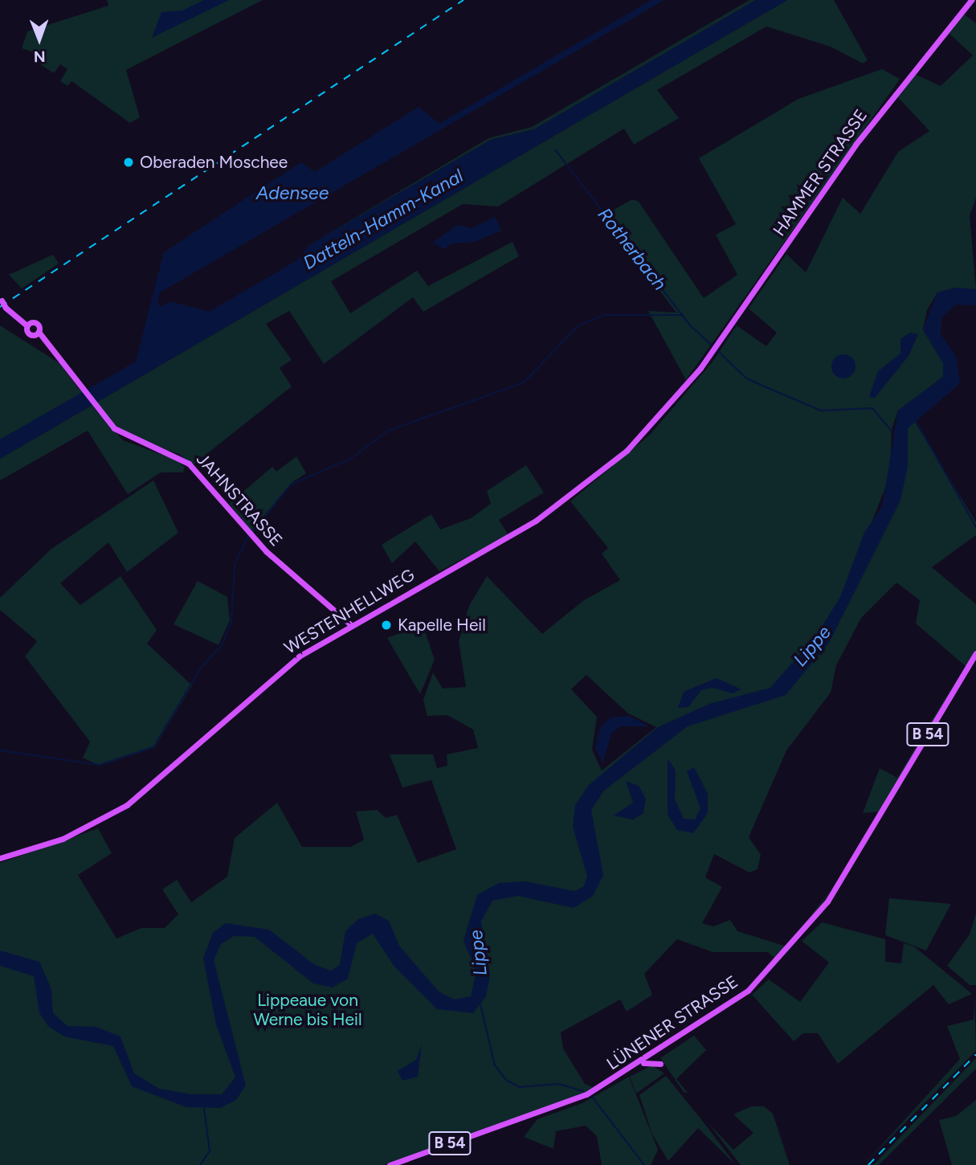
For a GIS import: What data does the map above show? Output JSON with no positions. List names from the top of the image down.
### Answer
{
  "streets": {
    "main road": [
      "HAMMER STRASSE",
      "JAHNSTRASSE",
      "WESTENHELLWEG",
      "B 54",
      "LÜNENER STRASSE"
    ]
  },
  "crossings": [
    ["HAMMER STRASSE", "WESTENHELLWEG"],
    ["JAHNSTRASSE", "WESTENHELLWEG"]
  ],
  "water": [
    "Adensee",
    "Datteln-Hamm-Kanal",
    "Rotherbach",
    "Lippe"
  ],
  "parks": ["Lippeaue von Werne bis Heil"],
  "places": ["Oberaden Moschee", "Kapelle Heil"],
  "north": "bottom"
}
